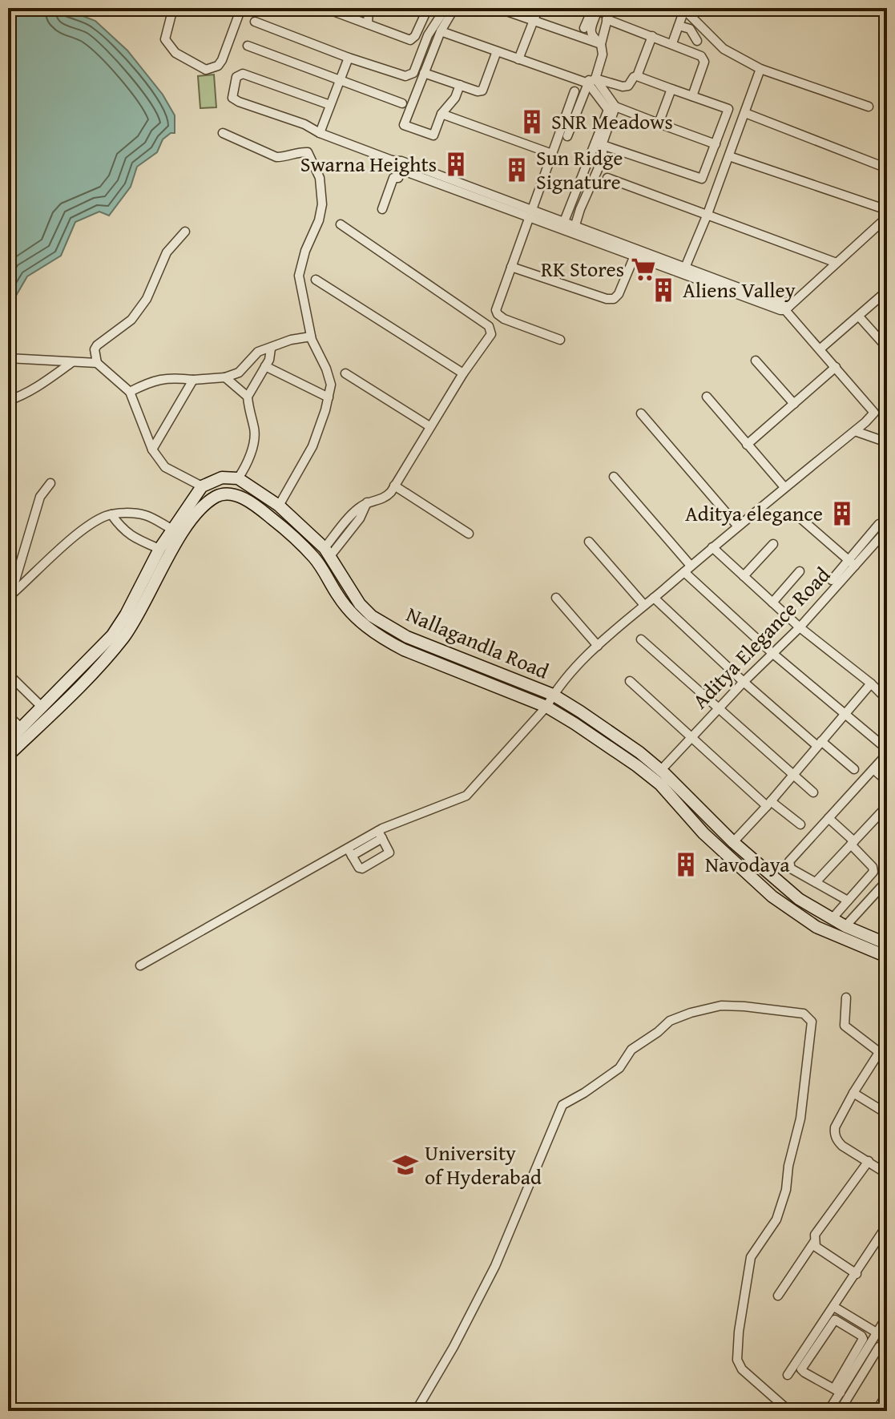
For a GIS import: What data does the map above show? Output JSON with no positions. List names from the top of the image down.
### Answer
{
  "streets": {
    "main road": ["Nallagandla Road"],
    "street": ["Aditya Elegance Road"]
  },
  "crossings": [
    ["Aditya Elegance Road", "Nallagandla Road"]
  ],
  "places": {
    "building": [
      "SNR Meadows",
      "Swarna Heights",
      "Sun Ridge Signature",
      "Aliens Valley",
      "Aditya elegance",
      "Navodaya"
    ],
    "supermarket": ["RK Stores"],
    "school or university": ["University of Hyderabad"]
  }
}
